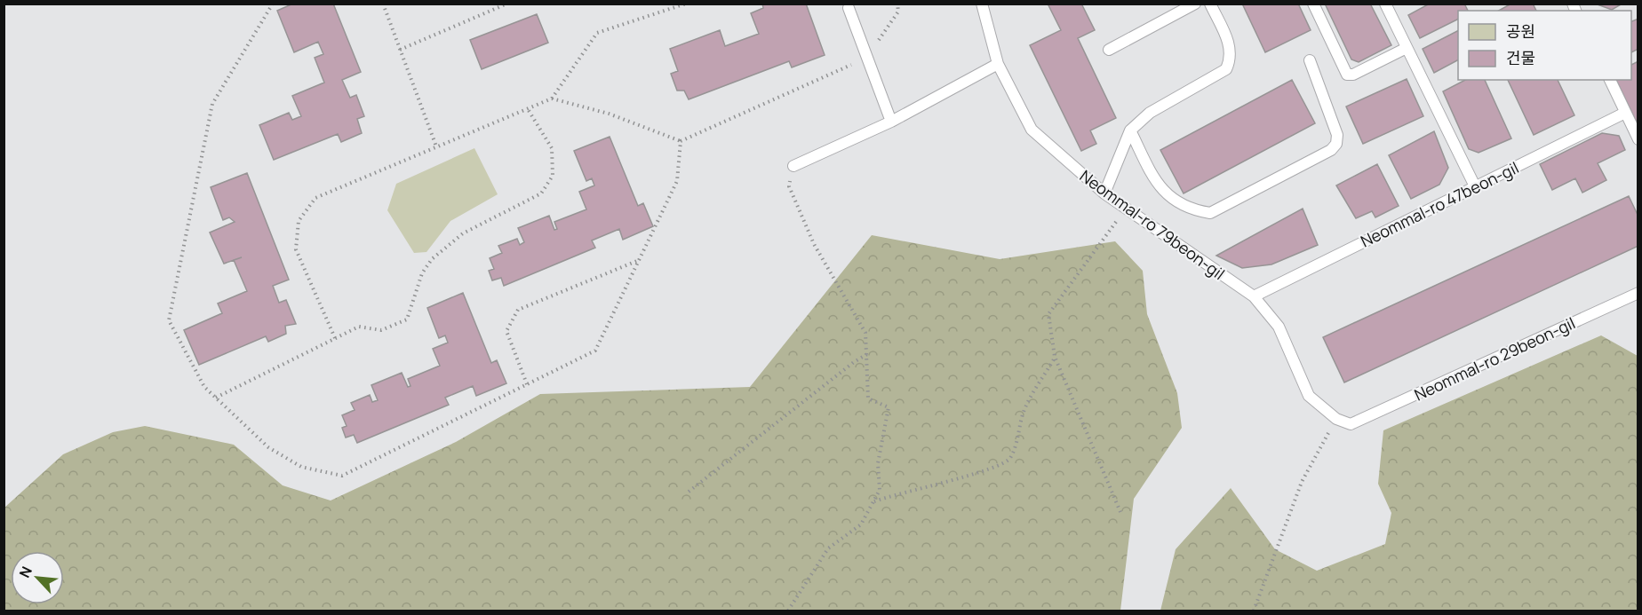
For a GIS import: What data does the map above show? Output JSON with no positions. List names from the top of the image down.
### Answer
{
  "streets": {
    "lane": ["Neommal-ro 47beon-gil", "Neommal-ro 79beon-gil", "Neommal-ro 29beon-gil"]
  },
  "crossings": [
    ["Neommal-ro 47beon-gil", "Neommal-ro 79beon-gil"],
    ["Neommal-ro 79beon-gil", "Neommal-ro 29beon-gil"]
  ],
  "legend": ["공원", "건물"],
  "north": "top left"
}
